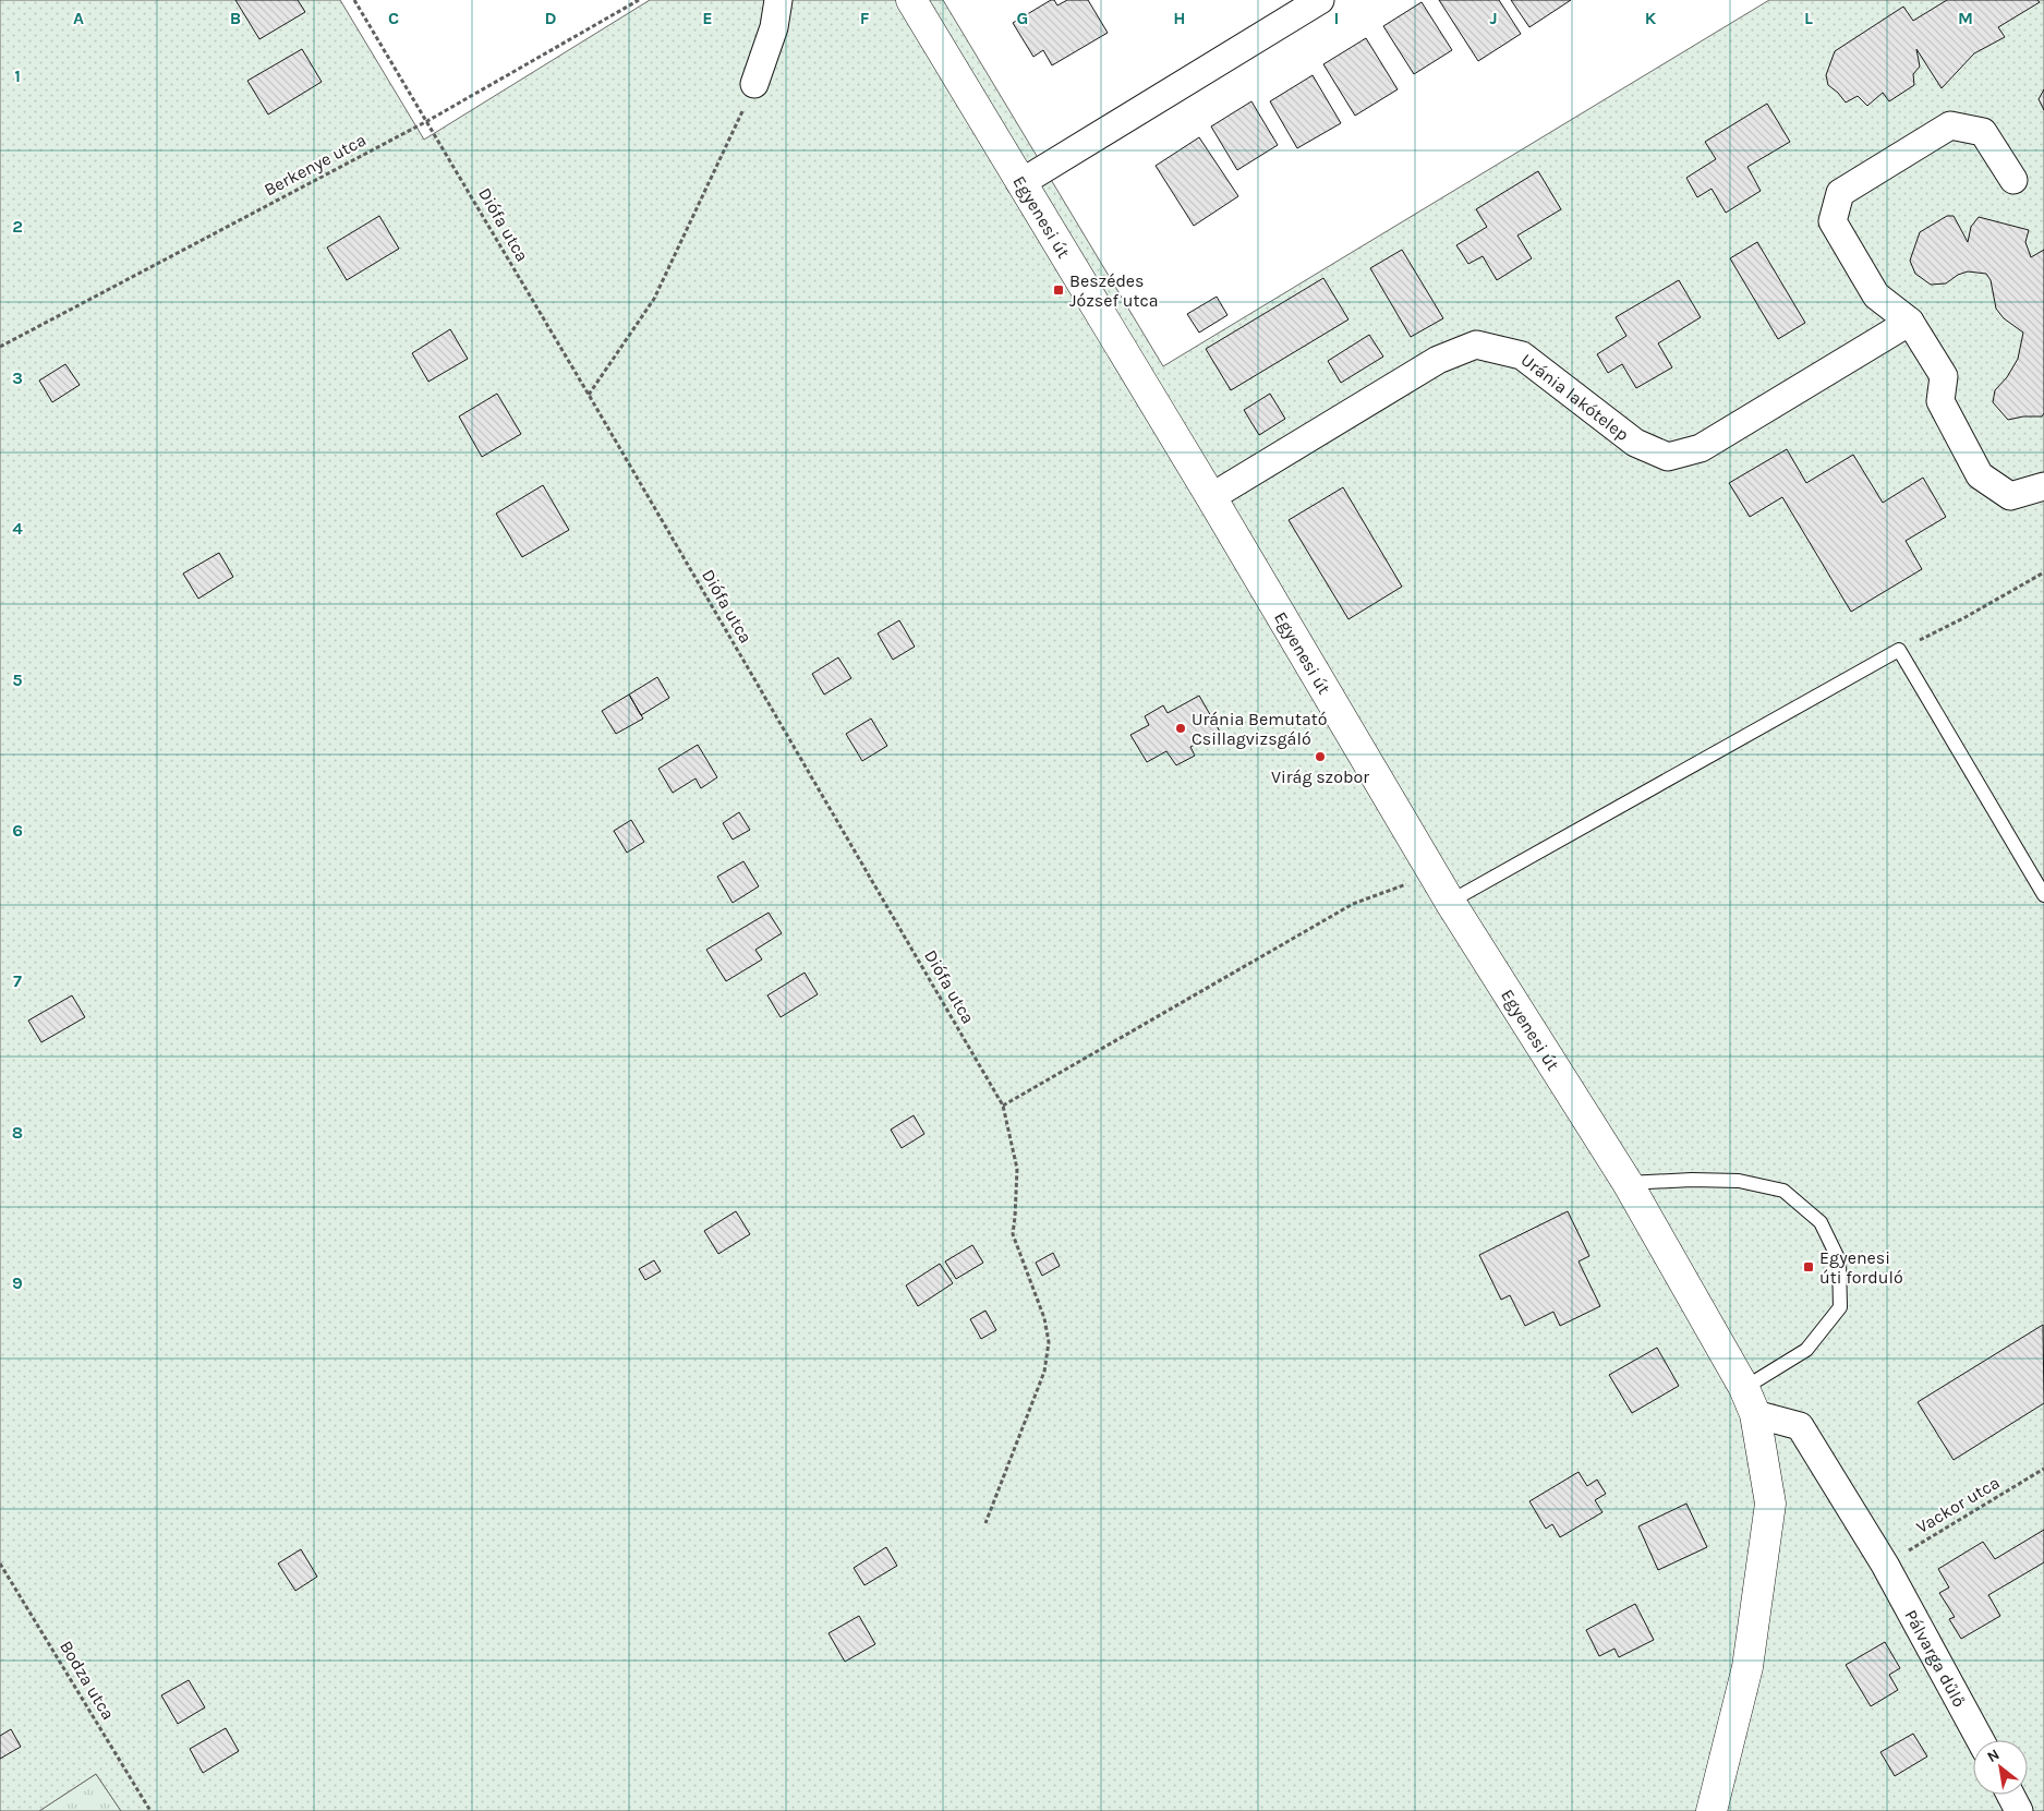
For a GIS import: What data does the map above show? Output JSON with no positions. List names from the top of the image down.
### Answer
{
  "streets": {
    "street": ["Egyenesi út", "Uránia lakótelep", "Pálvarga dűlő"],
    "path": [
      "Berkenye utca",
      "Diófa utca",
      "Vackor utca",
      "Bodza utca"
    ]
  },
  "crossings": [
    ["Berkenye utca", "Diófa utca"],
    ["Egyenesi út", "Uránia lakótelep"],
    ["Egyenesi út", "Pálvarga dűlő"],
    ["Vackor utca", "Pálvarga dűlő"]
  ],
  "places": {
    "transit": ["Beszédes József utca", "Egyenesi úti forduló"],
    "other": ["Uránia Bemutató Csillagvizsgáló", "Virág szobor"]
  },
  "north": "top left",
  "grid": {
    "columns": [
      "A",
      "B",
      "C",
      "D",
      "E",
      "F",
      "G",
      "H",
      "I",
      "J",
      "K",
      "L",
      "M"
    ],
    "rows": [
      "1",
      "2",
      "3",
      "4",
      "5",
      "6",
      "7",
      "8",
      "9"
    ]
  }
}
